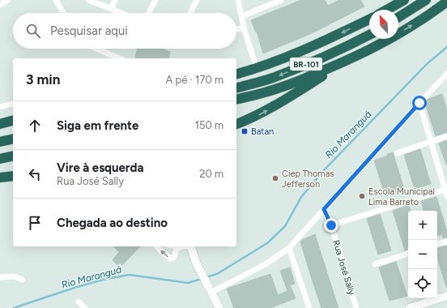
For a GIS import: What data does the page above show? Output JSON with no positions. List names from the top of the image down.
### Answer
{
  "streets": {
    "highway": ["BR-101"],
    "street": ["Rua José Sally"]
  },
  "water": ["Rio Maranguá"],
  "places": {
    "transit": ["Batan"],
    "other": ["Ciep Thomas Jefferson", "Escola Municipal Lima Barreto"]
  },
  "north": "top left",
  "page": {
    "search": "Pesquisar aqui",
    "heading": ["3 min", "A pé · 170 m"],
    "list": [
      ["Siga em frente", "150 m"],
      ["Vire à esquerda", "Rua José Sally", "20 m"],
      "Chegada ao destino"
    ],
    "map_buttons": ["+", "−"]
  }
}
